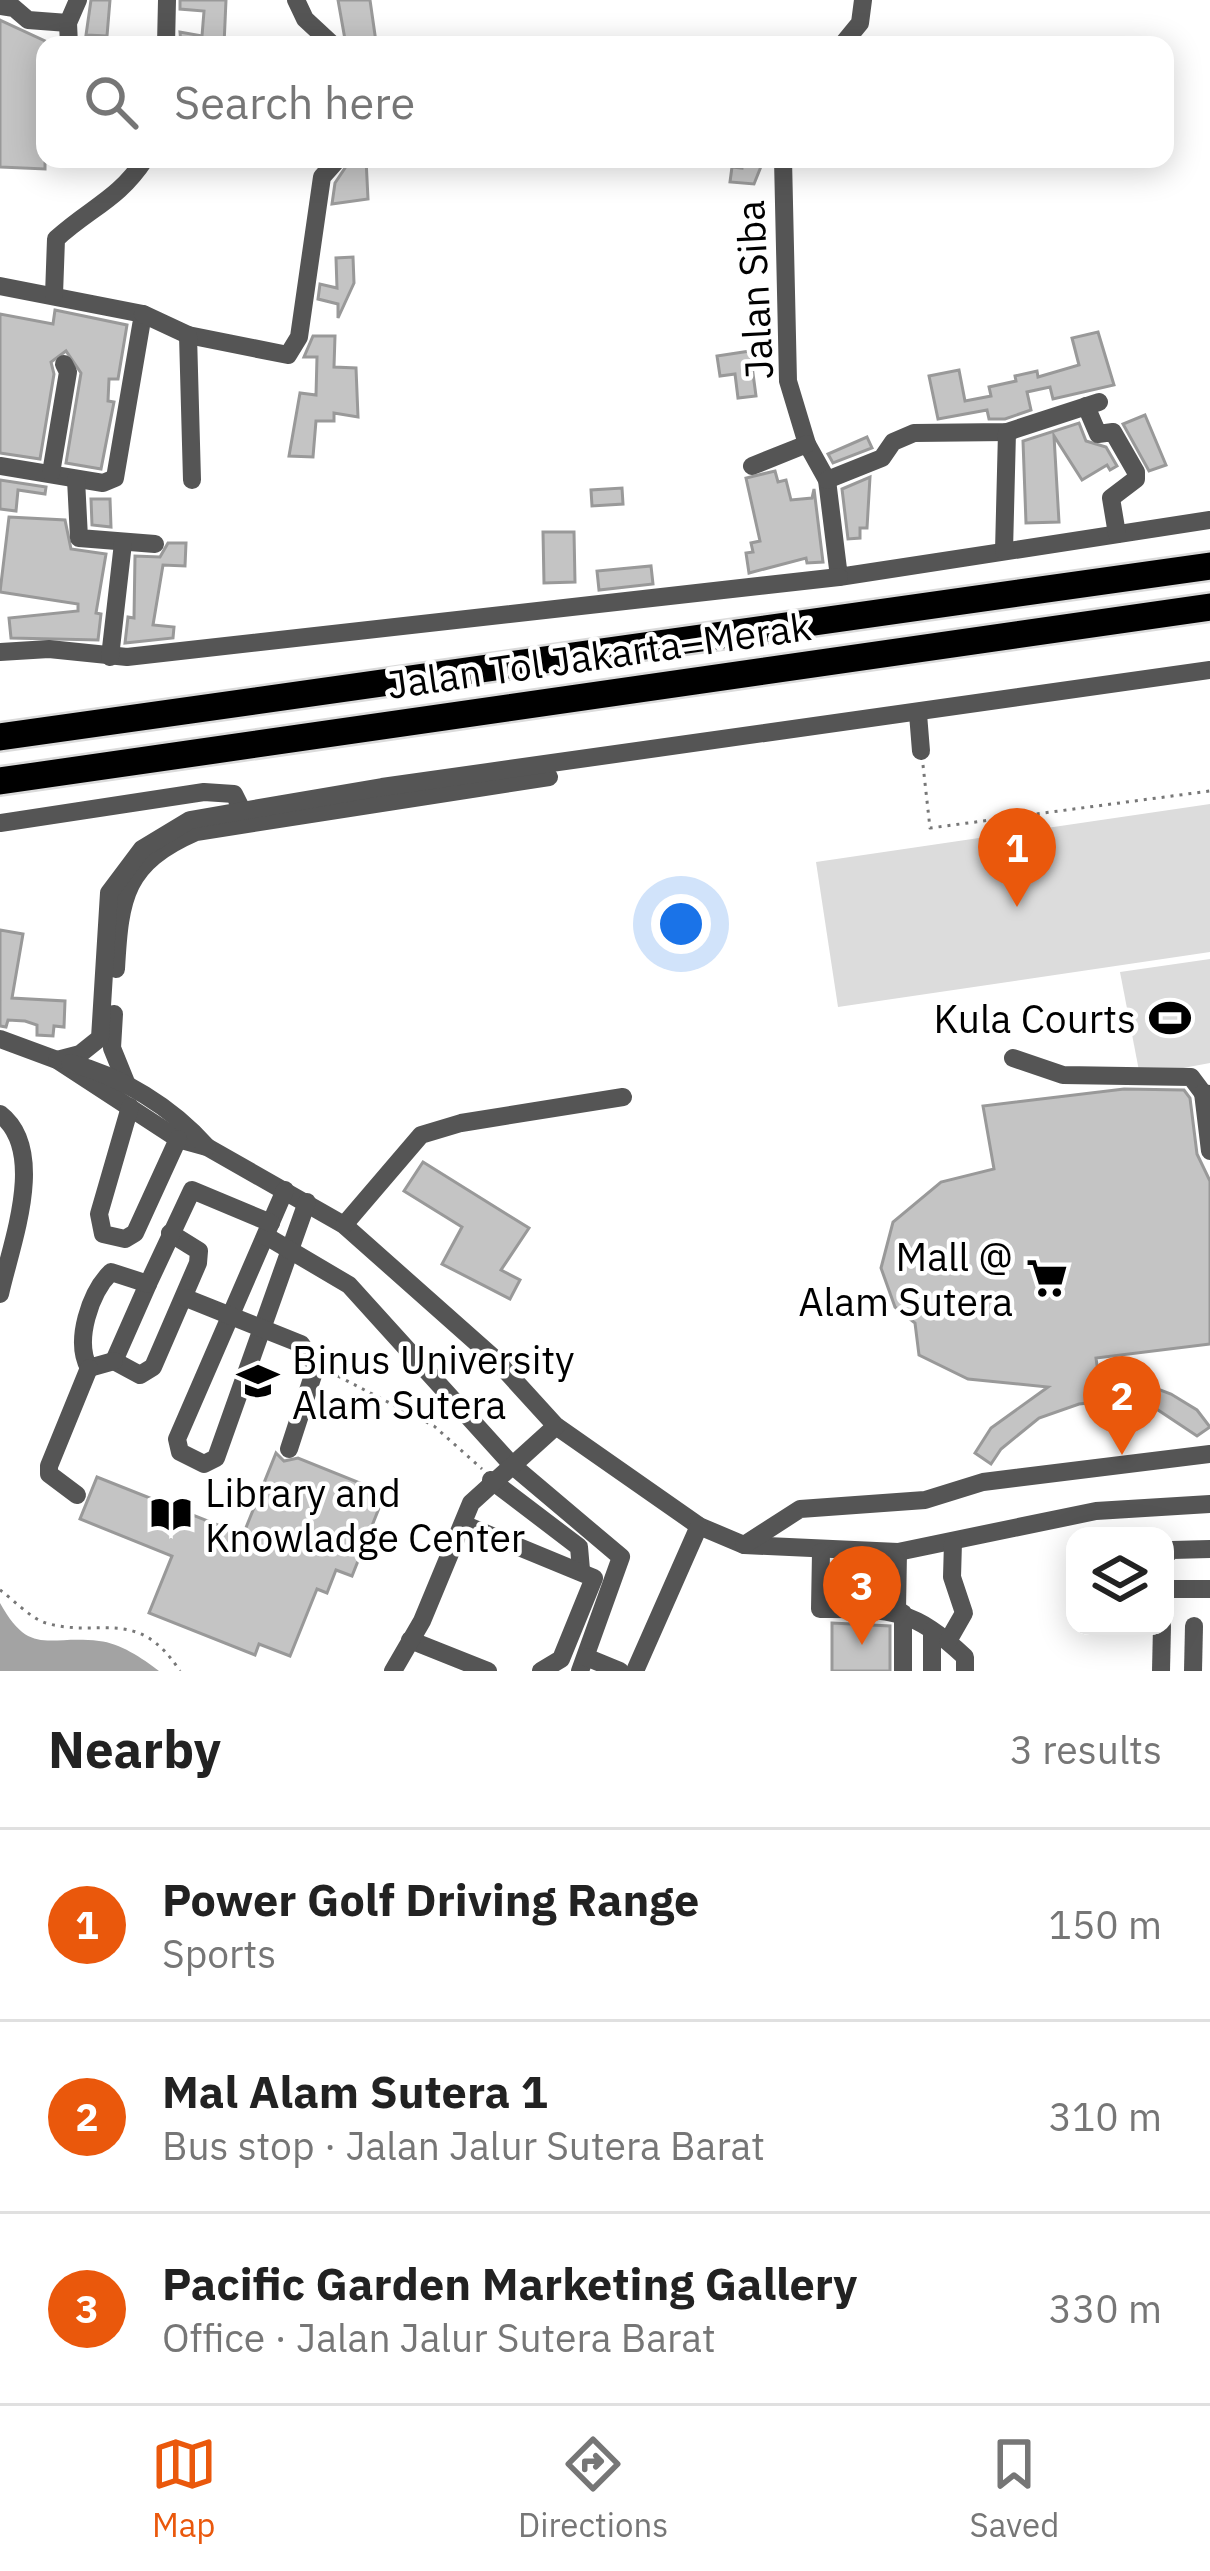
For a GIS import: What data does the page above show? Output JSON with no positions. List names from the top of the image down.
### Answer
{
  "streets": {
    "highway": ["Jalan Tol Jakarta–Merak"],
    "street": ["Jalan Siba"]
  },
  "places": {
    "sports": ["Kula Courts"],
    "supermarket": ["Mall @ Alam Sutera"],
    "school or university": ["Binus University Alam Sutera"],
    "library": ["Library and Knowladge Center"]
  },
  "page": {
    "search": "Search here",
    "pins": ["1", "2", "3"],
    "heading": ["Nearby", "3 results"],
    "list": [
      {
        "mark": "1",
        "name": "Power Golf Driving Range",
        "note": "Sports",
        "value": "150 m"
      },
      {
        "mark": "2",
        "name": "Mal Alam Sutera 1",
        "note": "Bus stop · Jalan Jalur Sutera Barat",
        "value": "310 m"
      },
      {
        "mark": "3",
        "name": "Pacific Garden Marketing Gallery",
        "note": "Office · Jalan Jalur Sutera Barat",
        "value": "330 m"
      }
    ],
    "nav": ["Map", "Directions", "Saved"]
  }
}
